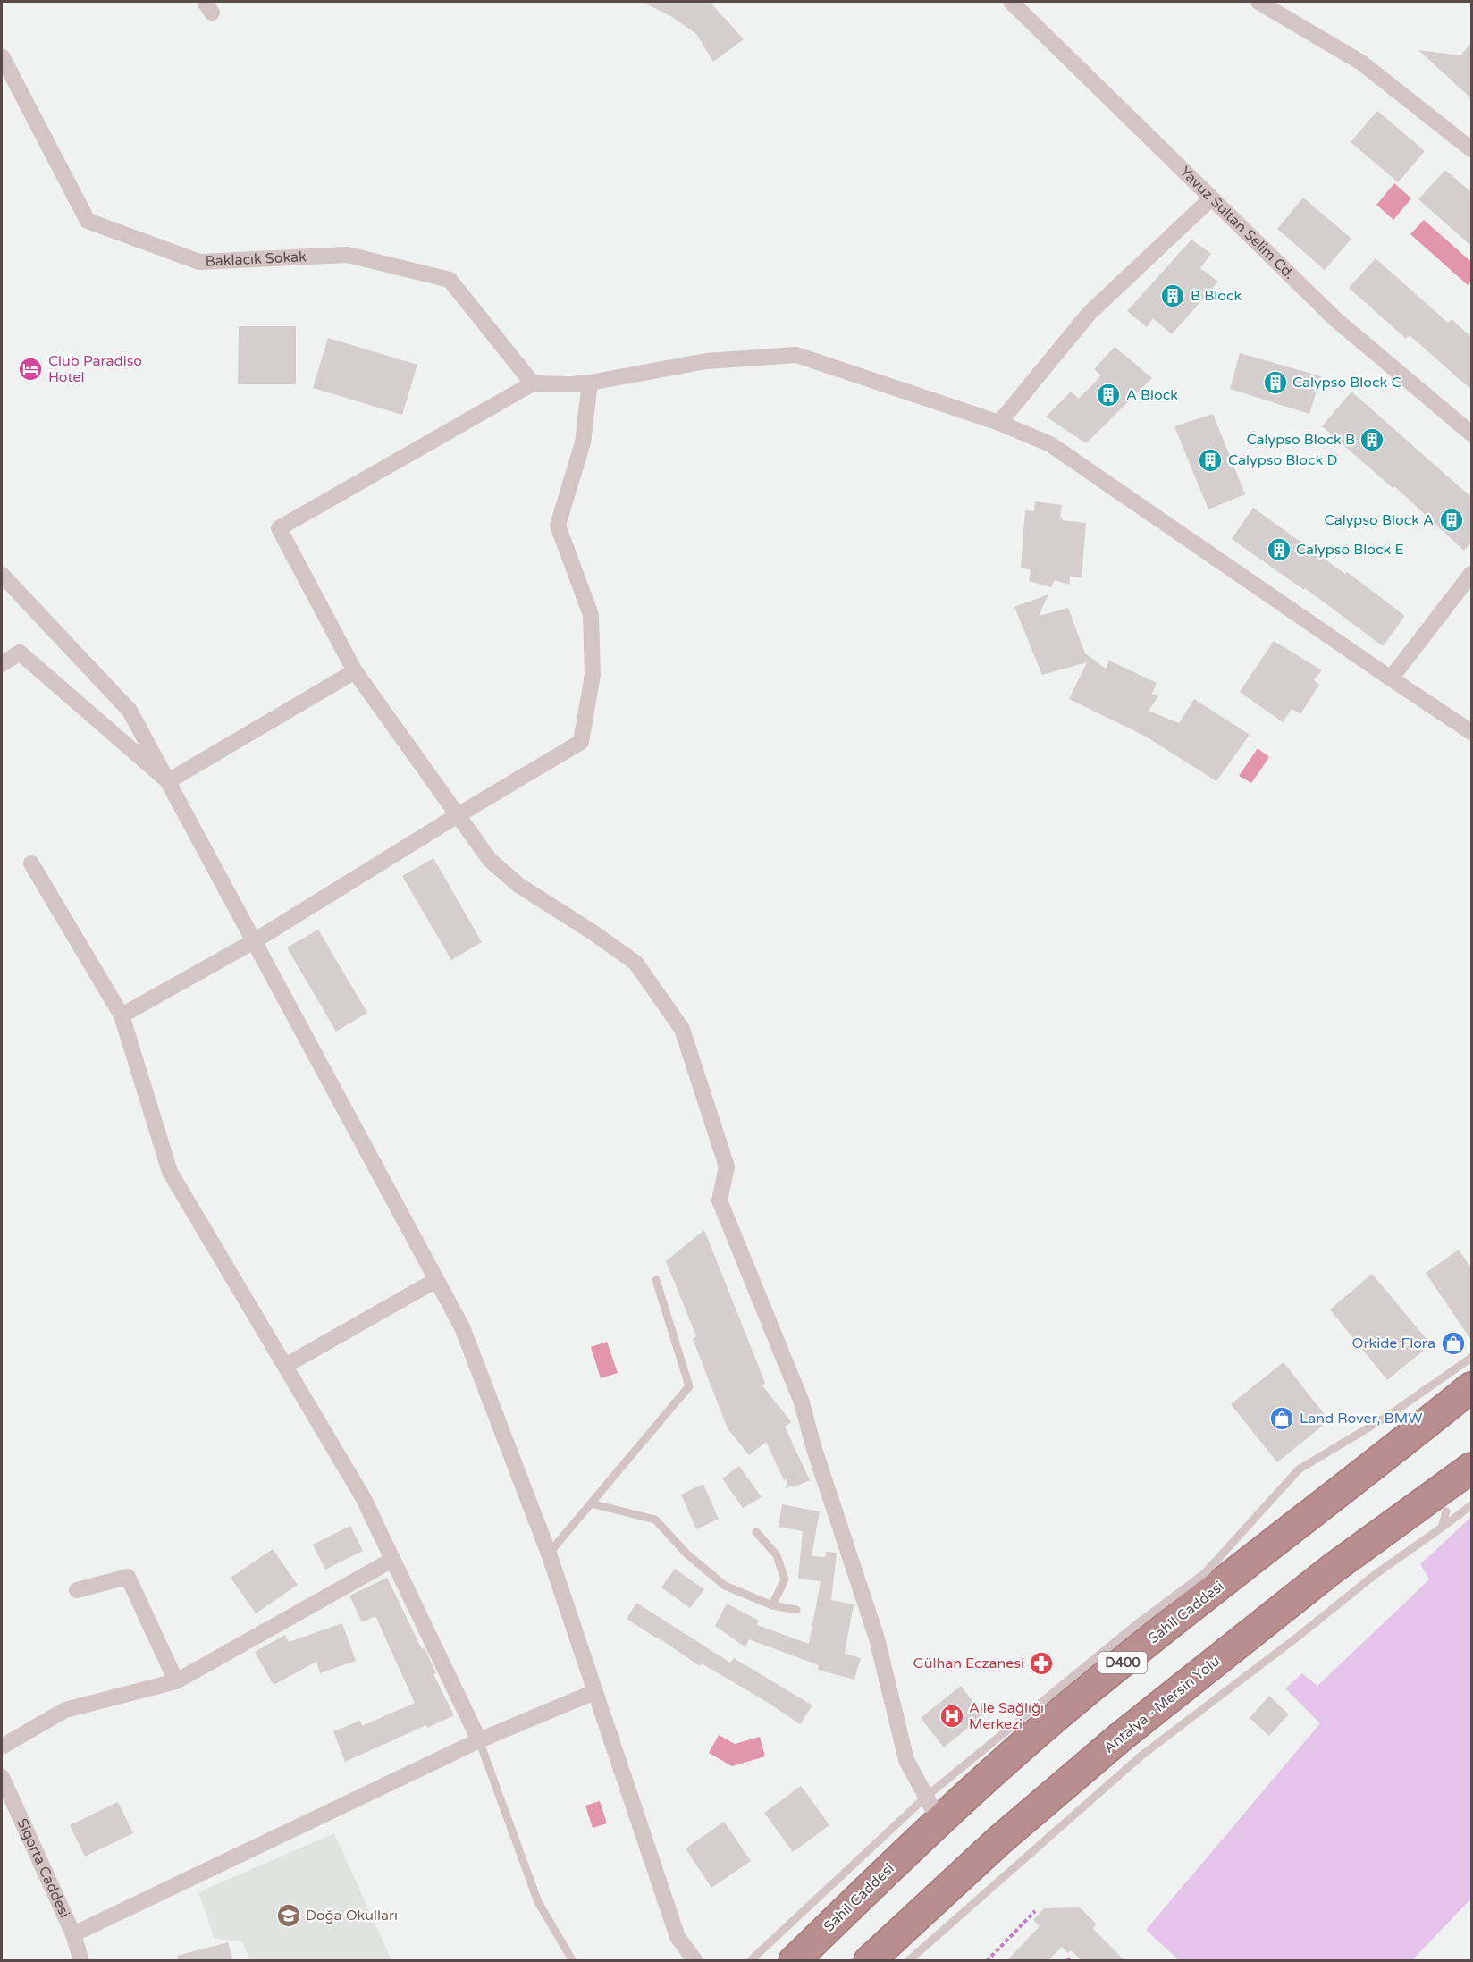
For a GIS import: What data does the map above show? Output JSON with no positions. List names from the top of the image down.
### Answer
{
  "streets": {
    "highway": ["Sahil Caddesi", "D400", "Antalya - Mersin Yolu"],
    "street": ["Yavuz Sultan Selim Cd.", "Baklacık Sokak", "Sigorta Caddesi"]
  },
  "places": {
    "building": [
      "B Block",
      "Calypso Block C",
      "A Block",
      "Calypso Block B",
      "Calypso Block D",
      "Calypso Block A",
      "Calypso Block E"
    ],
    "hotel": ["Club Paradiso Hotel"],
    "shop": ["Orkide Flora", "Land Rover, BMW"],
    "pharmacy": ["Gülhan Eczanesi"],
    "hospital": ["Aile Sağlığı Merkezi"],
    "school or university": ["Doğa Okulları"]
  }
}
